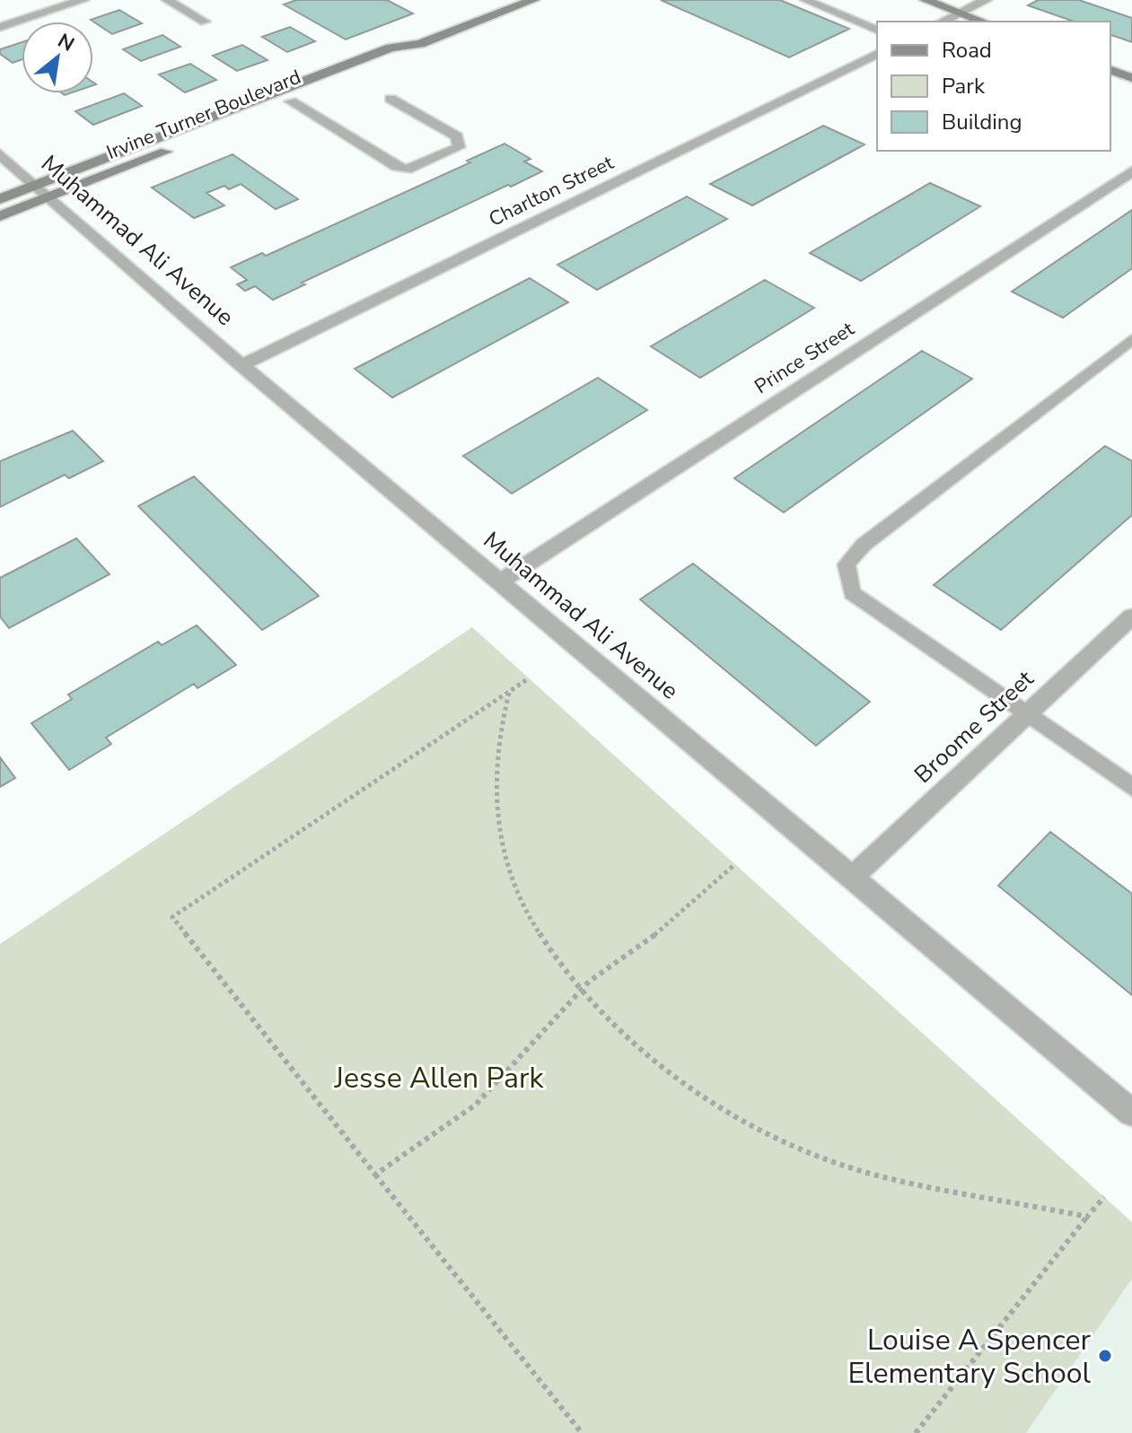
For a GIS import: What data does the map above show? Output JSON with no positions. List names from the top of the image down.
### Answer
{
  "streets": {
    "main road": ["Irvine Turner Boulevard"],
    "street": [
      "Charlton Street",
      "Muhammad Ali Avenue",
      "Prince Street",
      "Broome Street"
    ]
  },
  "crossings": [
    ["Irvine Turner Boulevard", "Muhammad Ali Avenue"],
    ["Charlton Street", "Muhammad Ali Avenue"],
    ["Muhammad Ali Avenue", "Prince Street"],
    ["Muhammad Ali Avenue", "Broome Street"]
  ],
  "parks": ["Jesse Allen Park"],
  "places": ["Louise A Spencer Elementary School"],
  "legend": ["Road", "Park", "Building"],
  "north": "top right"
}
